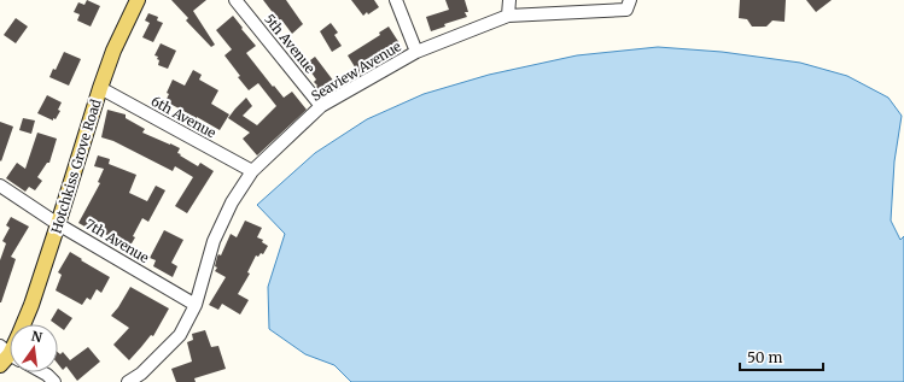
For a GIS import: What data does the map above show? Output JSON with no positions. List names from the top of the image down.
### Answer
{
  "streets": {
    "main road": ["Hotchkiss Grove Road"],
    "street": [
      "5th Avenue",
      "Seaview Avenue",
      "6th Avenue",
      "7th Avenue"
    ]
  },
  "crossings": [
    ["5th Avenue", "Seaview Avenue"],
    ["Seaview Avenue", "6th Avenue"],
    ["Seaview Avenue", "7th Avenue"],
    ["6th Avenue", "Hotchkiss Grove Road"],
    ["Hotchkiss Grove Road", "7th Avenue"]
  ],
  "scale_bar": "50 m",
  "north": "top"
}
